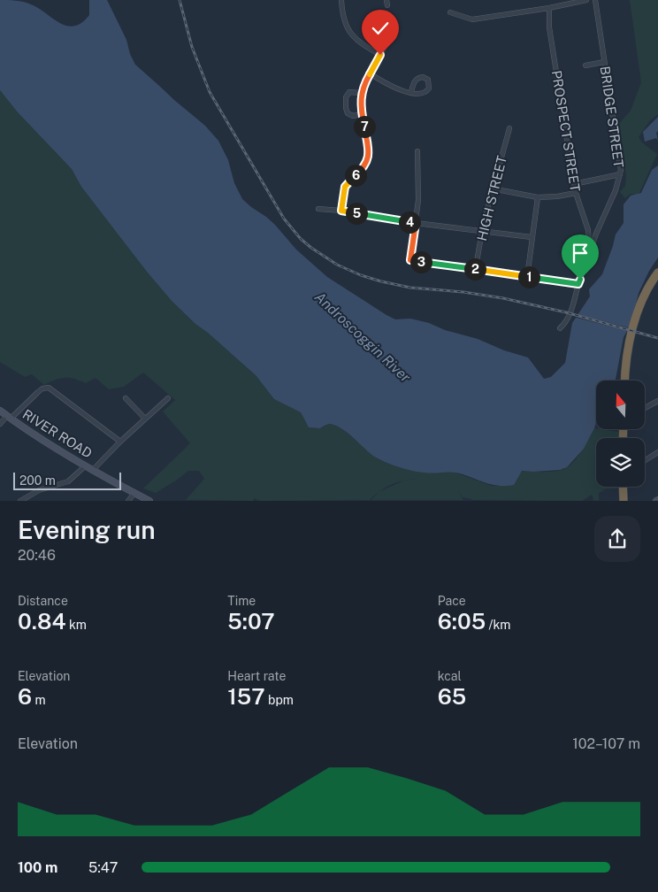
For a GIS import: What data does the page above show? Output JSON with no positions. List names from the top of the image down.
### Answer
{
  "streets": {
    "street": [
      "BRIDGE STREET",
      "PROSPECT STREET",
      "HIGH STREET",
      "RIVER ROAD"
    ]
  },
  "crossings": [
    ["BRIDGE STREET", "PROSPECT STREET"]
  ],
  "water": ["Androscoggin River"],
  "scale_bar": "200 m",
  "north": "top",
  "page": {
    "pins": [
      "7",
      "6",
      "5",
      "4",
      "3",
      "2",
      "1"
    ],
    "scale": "200 m",
    "heading": ["Evening run", "20:46"],
    "stats": [
      ["Distance", "0.84 km"],
      ["Time", "5:07"],
      ["Pace", "6:05 /km"],
      ["Elevation", "6 m"],
      ["Heart rate", "157 bpm"],
      ["kcal", "65"]
    ],
    "chart": ["Elevation", "102–107 m"],
    "list": [
      {
        "name": "100 m",
        "note": "5:47"
      }
    ]
  }
}
